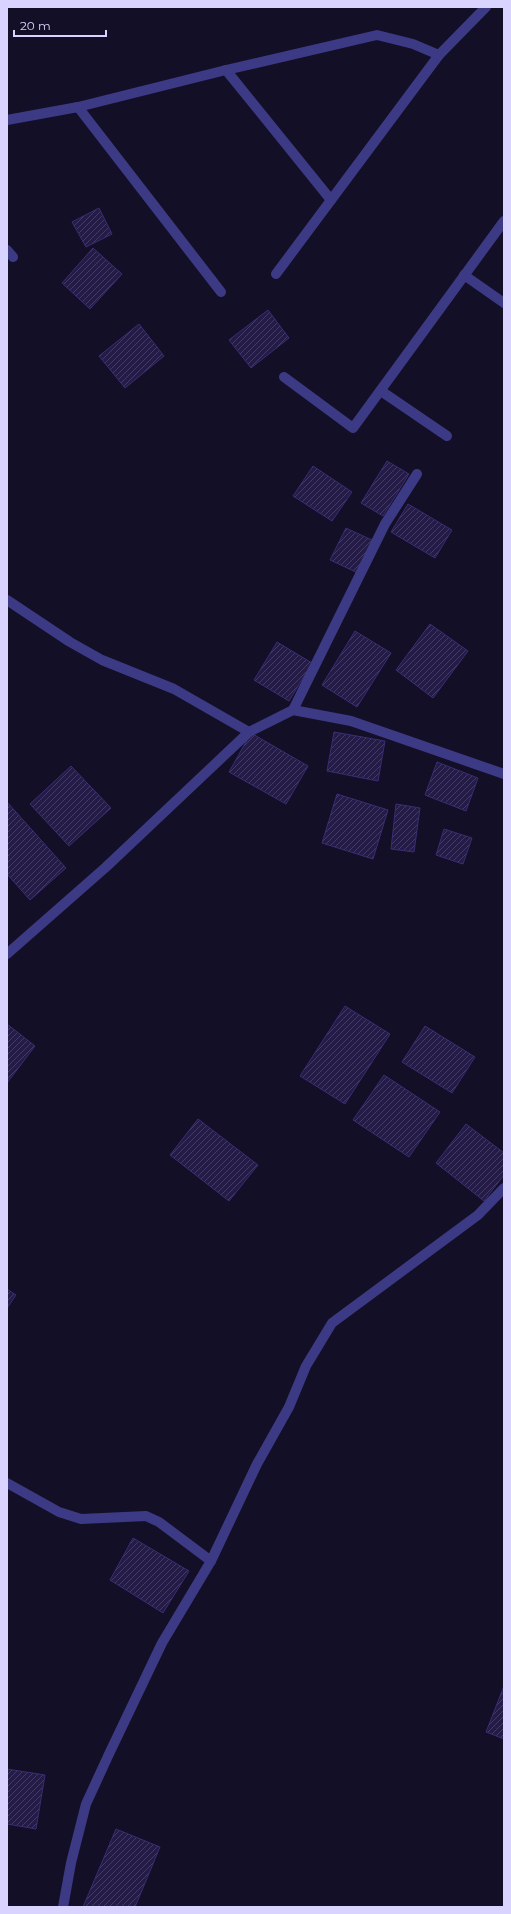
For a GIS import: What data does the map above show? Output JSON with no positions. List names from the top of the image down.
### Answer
{
  "scale_bar": "20 m"
}
